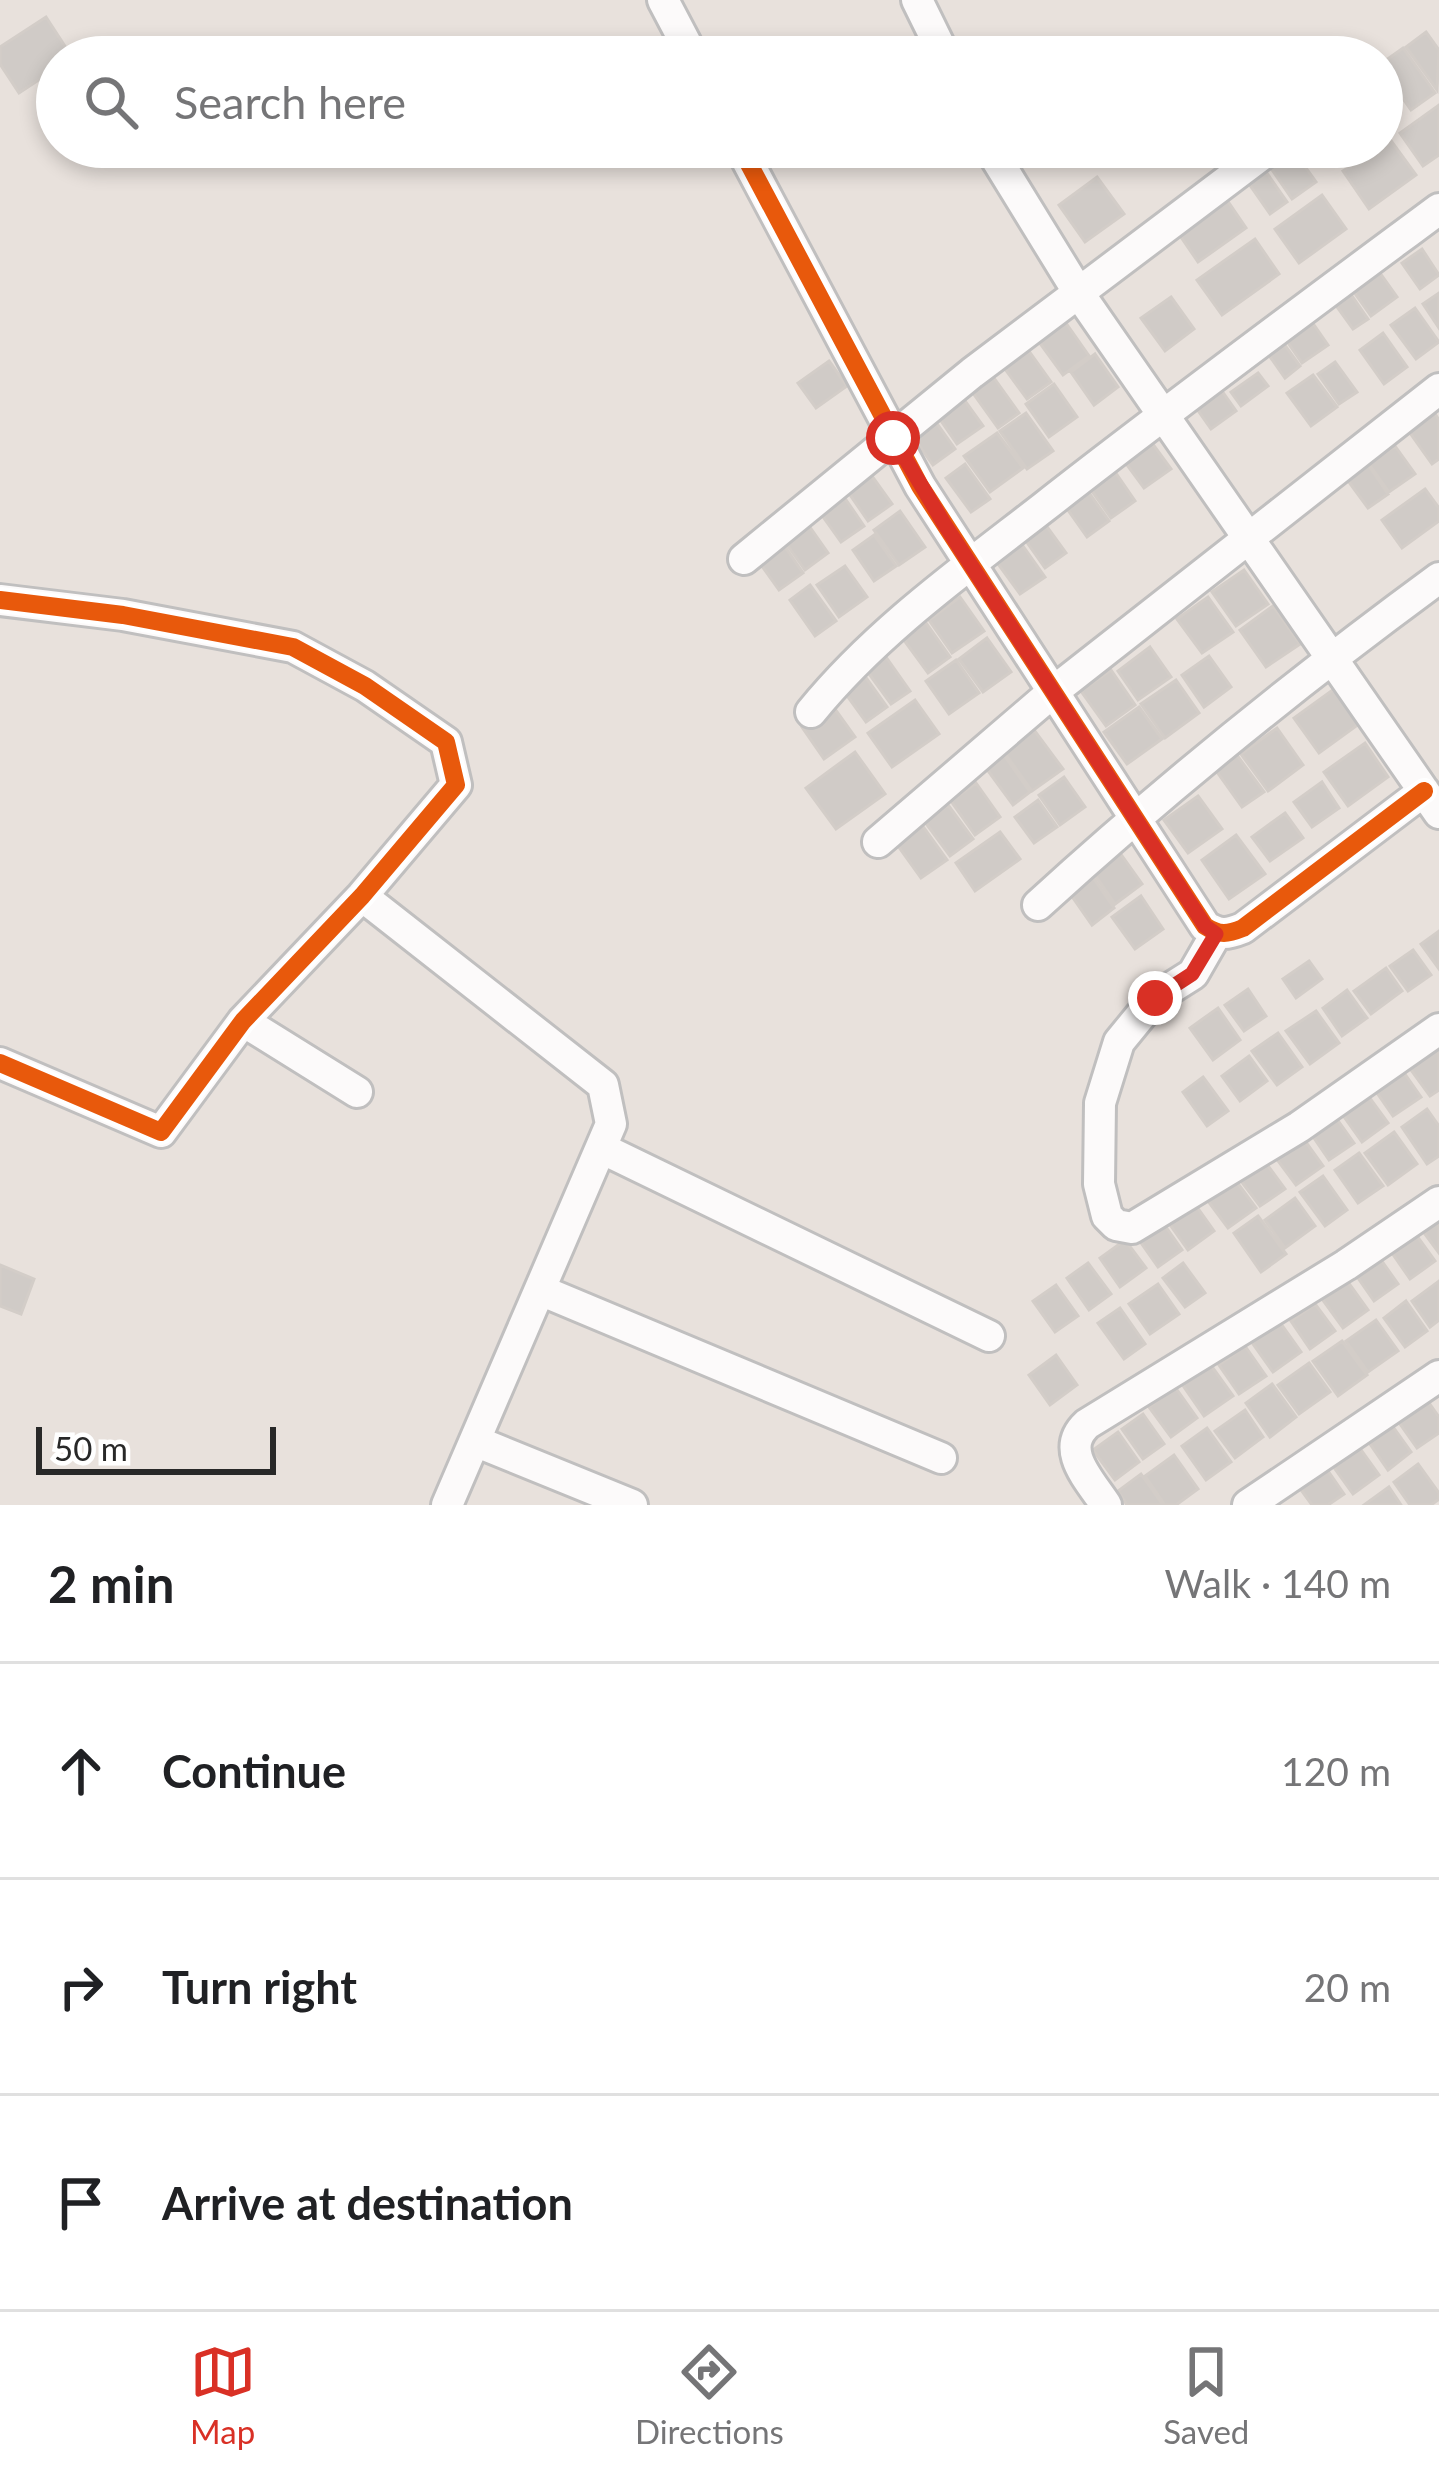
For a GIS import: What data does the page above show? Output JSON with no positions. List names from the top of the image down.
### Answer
{
  "scale_bar": "50 m",
  "page": {
    "search": "Search here",
    "scale": "50 m",
    "heading": ["2 min", "Walk · 140 m"],
    "list": [
      ["Continue", "120 m"],
      ["Turn right", "20 m"],
      "Arrive at destination"
    ],
    "nav": ["Map", "Directions", "Saved"]
  }
}
